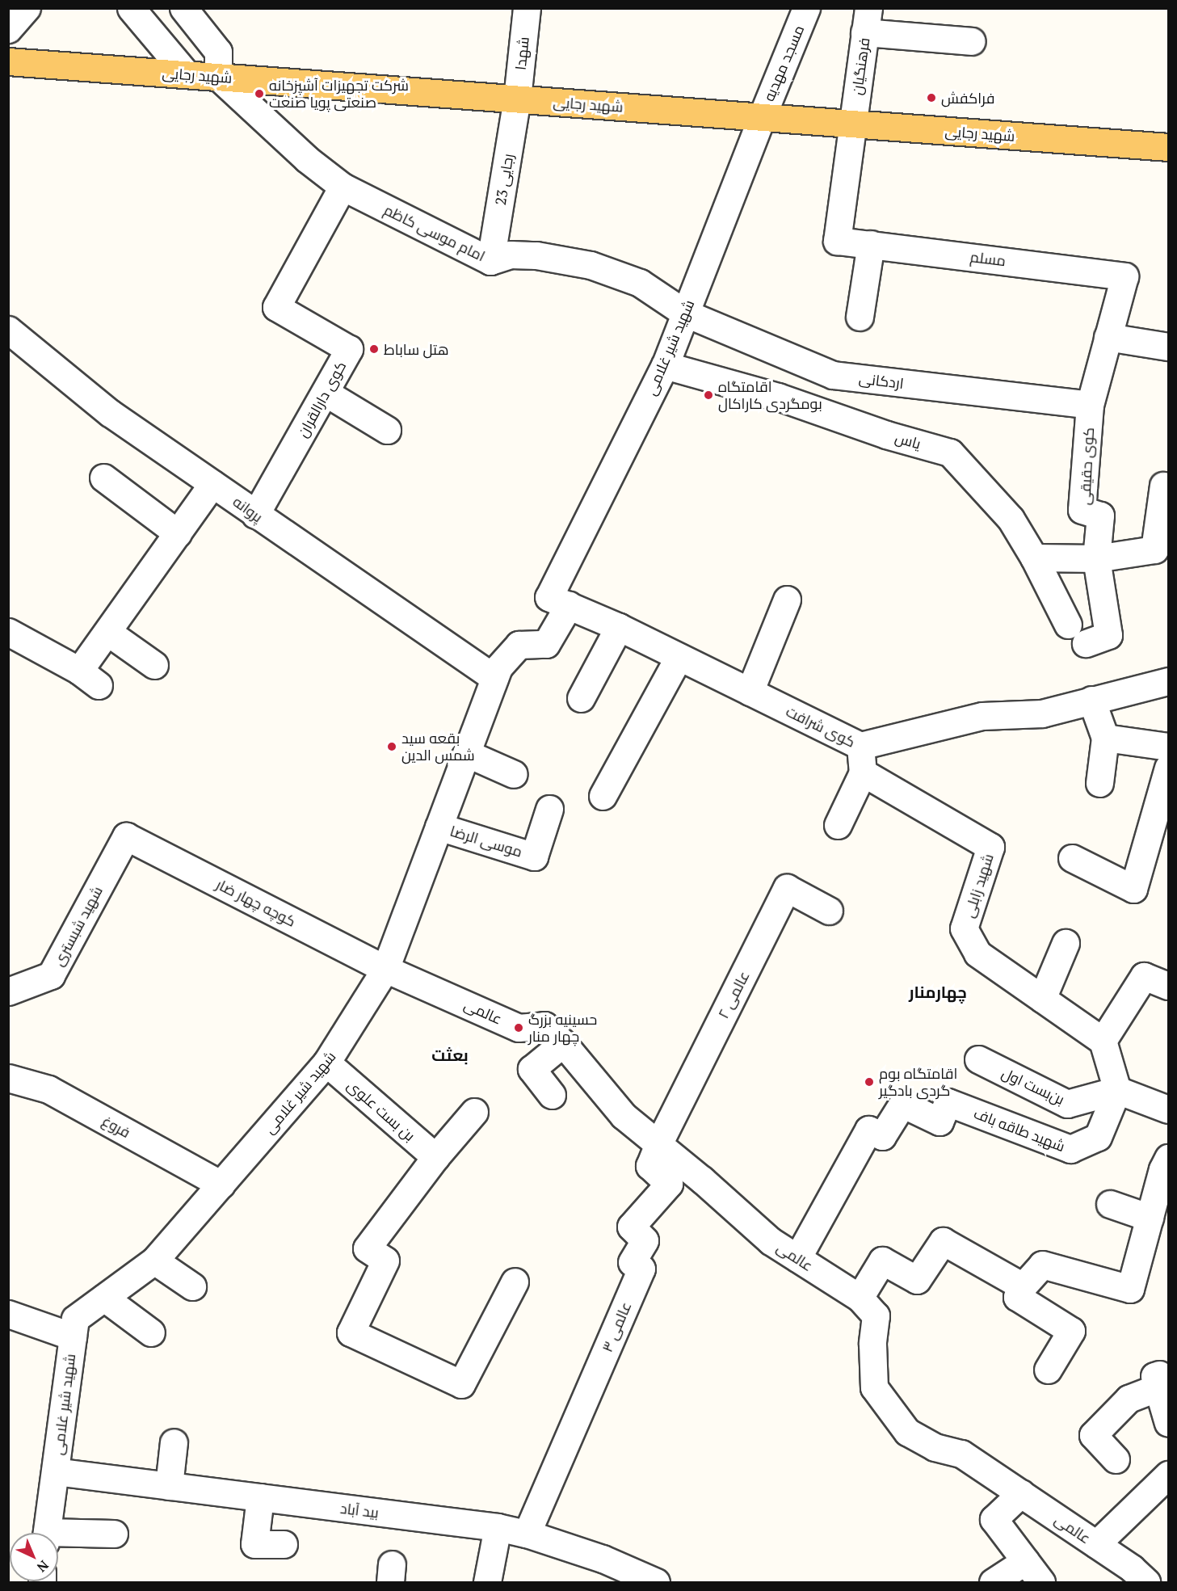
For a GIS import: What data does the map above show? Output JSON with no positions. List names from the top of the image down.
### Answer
{
  "streets": {
    "main road": ["شهید رجایی"],
    "street": [
      "شهدا",
      "مسجد مهدیه",
      "فرهنگیان",
      "رجایی 23",
      "امام موسی کاظم",
      "مسلم",
      "شهید شیر غلامی",
      "اردکانی",
      "کوی دارالقران",
      "یاس",
      "کوی حقیقی",
      "پروانه",
      "کوی شرافت",
      "موسی الرضا",
      "شهید زابلی",
      "کوچه چهار ضار",
      "شهید شبستری",
      "عالمی ۲",
      "عالمی",
      "بن‌بست اول",
      "بن بست علوی",
      "فروغ",
      "شهید طاقه باف",
      "عالمی ۳",
      "بید آباد"
    ]
  },
  "crossings": [
    ["شهدا", "شهید رجایی"],
    ["شهدا", "رجایی 23"],
    ["مسجد مهدیه", "شهید رجایی"],
    ["مسجد مهدیه", "شهید شیر غلامی"],
    ["فرهنگیان", "شهید رجایی"],
    ["فرهنگیان", "مسلم"],
    ["شهید رجایی", "رجایی 23"],
    ["شهید رجایی", "امام موسی کاظم"],
    ["شهید رجایی", "مسلم"],
    ["شهید رجایی", "شهید شیر غلامی"],
    ["رجایی 23", "امام موسی کاظم"],
    ["امام موسی کاظم", "شهید شیر غلامی"],
    ["امام موسی کاظم", "اردکانی"],
    ["امام موسی کاظم", "کوی دارالقران"],
    ["مسلم", "اردکانی"],
    ["مسلم", "کوی حقیقی"],
    ["شهید شیر غلامی", "اردکانی"],
    ["شهید شیر غلامی", "یاس"],
    ["شهید شیر غلامی", "پروانه"],
    ["شهید شیر غلامی", "کوی شرافت"],
    ["شهید شیر غلامی", "موسی الرضا"],
    ["شهید شیر غلامی", "کوچه چهار ضار"],
    ["شهید شیر غلامی", "عالمی"],
    ["شهید شیر غلامی", "بن بست علوی"],
    ["شهید شیر غلامی", "فروغ"],
    ["شهید شیر غلامی", "بید آباد"],
    ["اردکانی", "کوی حقیقی"],
    ["کوی دارالقران", "پروانه"],
    ["یاس", "کوی حقیقی"],
    ["کوچه چهار ضار", "شهید شبستری"],
    ["کوچه چهار ضار", "عالمی"],
    ["عالمی ۲", "عالمی"],
    ["عالمی ۲", "عالمی ۳"],
    ["عالمی", "شهید طاقه باف"],
    ["عالمی", "عالمی ۳"],
    ["بن‌بست اول", "شهید طاقه باف"],
    ["عالمی ۳", "بید آباد"]
  ],
  "districts": ["چهارمنار", "بعثت"],
  "places": [
    "شرکت تجهیزات آشپزخانه صنعتی پویا صنعت",
    "فراکفش",
    "هتل ساباط",
    "اقامتگاه بومگردی کاراکال",
    "بقعه سید شمس الدین",
    "حسینیه بزرگ چهار منار",
    "اقامتگاه بوم گردی بادگیر"
  ],
  "north": "bottom right"
}
